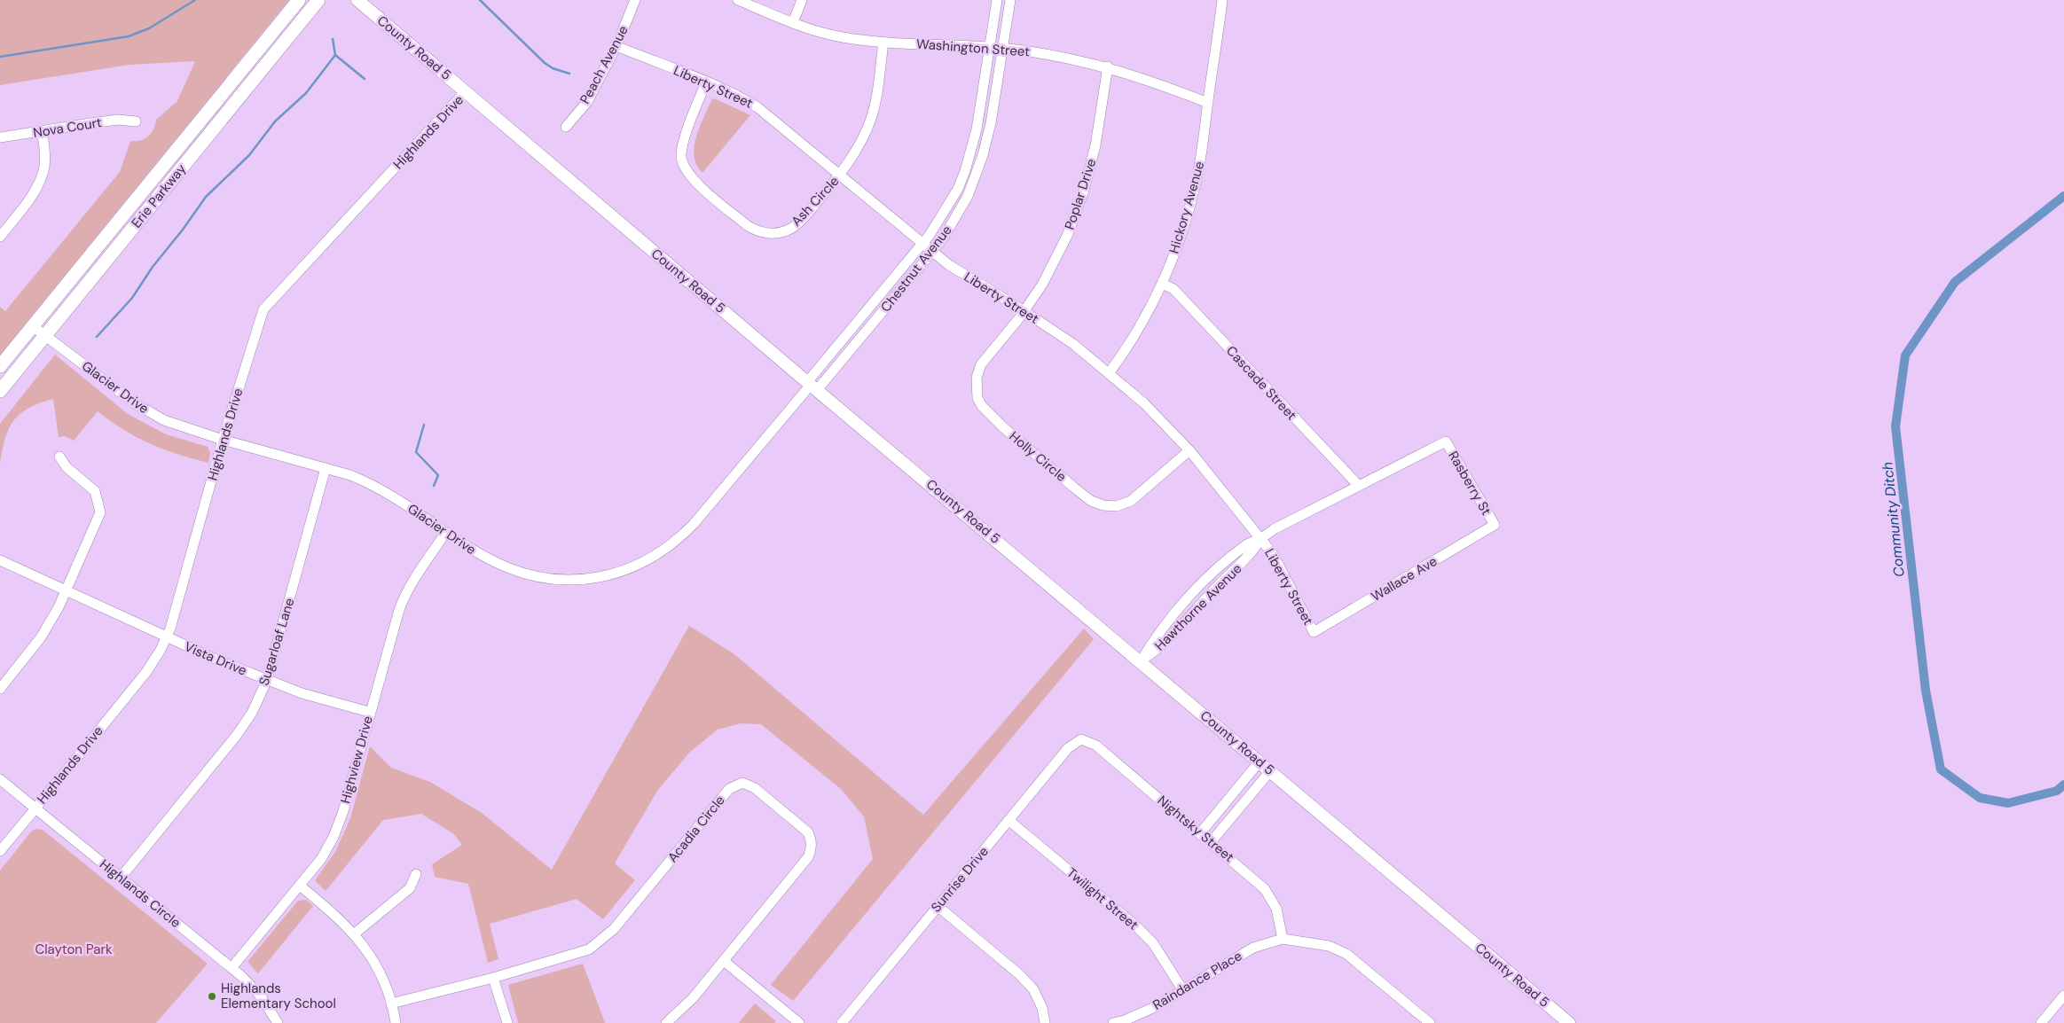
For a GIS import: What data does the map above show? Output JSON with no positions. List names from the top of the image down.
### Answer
{
  "streets": {
    "main road": ["Erie Parkway"],
    "street": [
      "County Road 5",
      "Washington Street",
      "Peach Avenue",
      "Liberty Street",
      "Nova Court",
      "Highlands Drive",
      "Poplar Drive",
      "Ash Circle",
      "Hickory Avenue",
      "Chestnut Avenue",
      "Cascade Street",
      "Glacier Drive",
      "Holly Circle",
      "Rasberry St",
      "Wallace Ave",
      "Hawthorne Avenue",
      "Sugarloaf Lane",
      "Vista Drive",
      "Highview Drive",
      "Acadia Circle",
      "Nightsky Street",
      "Sunrise Drive",
      "Highlands Circle",
      "Twilight Street",
      "Raindance Place"
    ]
  },
  "crossings": [
    ["County Road 5", "Highlands Drive"],
    ["County Road 5", "Chestnut Avenue"],
    ["County Road 5", "Glacier Drive"],
    ["County Road 5", "Hawthorne Avenue"],
    ["Washington Street", "Poplar Drive"],
    ["Washington Street", "Ash Circle"],
    ["Washington Street", "Hickory Avenue"],
    ["Washington Street", "Chestnut Avenue"],
    ["Peach Avenue", "Liberty Street"],
    ["Liberty Street", "Poplar Drive"],
    ["Liberty Street", "Ash Circle"],
    ["Liberty Street", "Hickory Avenue"],
    ["Liberty Street", "Chestnut Avenue"],
    ["Liberty Street", "Holly Circle"],
    ["Liberty Street", "Wallace Ave"],
    ["Liberty Street", "Hawthorne Avenue"],
    ["Highlands Drive", "Glacier Drive"],
    ["Highlands Drive", "Vista Drive"],
    ["Highlands Drive", "Highlands Circle"],
    ["Poplar Drive", "Holly Circle"],
    ["Erie Parkway", "Glacier Drive"],
    ["Hickory Avenue", "Cascade Street"],
    ["Chestnut Avenue", "Glacier Drive"],
    ["Cascade Street", "Hawthorne Avenue"],
    ["Glacier Drive", "Sugarloaf Lane"],
    ["Glacier Drive", "Highview Drive"],
    ["Rasberry St", "Wallace Ave"],
    ["Rasberry St", "Hawthorne Avenue"],
    ["Sugarloaf Lane", "Vista Drive"],
    ["Sugarloaf Lane", "Highlands Circle"],
    ["Vista Drive", "Highview Drive"],
    ["Highview Drive", "Highlands Circle"],
    ["Nightsky Street", "Sunrise Drive"],
    ["Nightsky Street", "Raindance Place"],
    ["Sunrise Drive", "Twilight Street"],
    ["Twilight Street", "Raindance Place"]
  ],
  "water": ["Community Ditch"],
  "parks": ["Clayton Park"],
  "places": ["Highlands Elementary School"]
}
